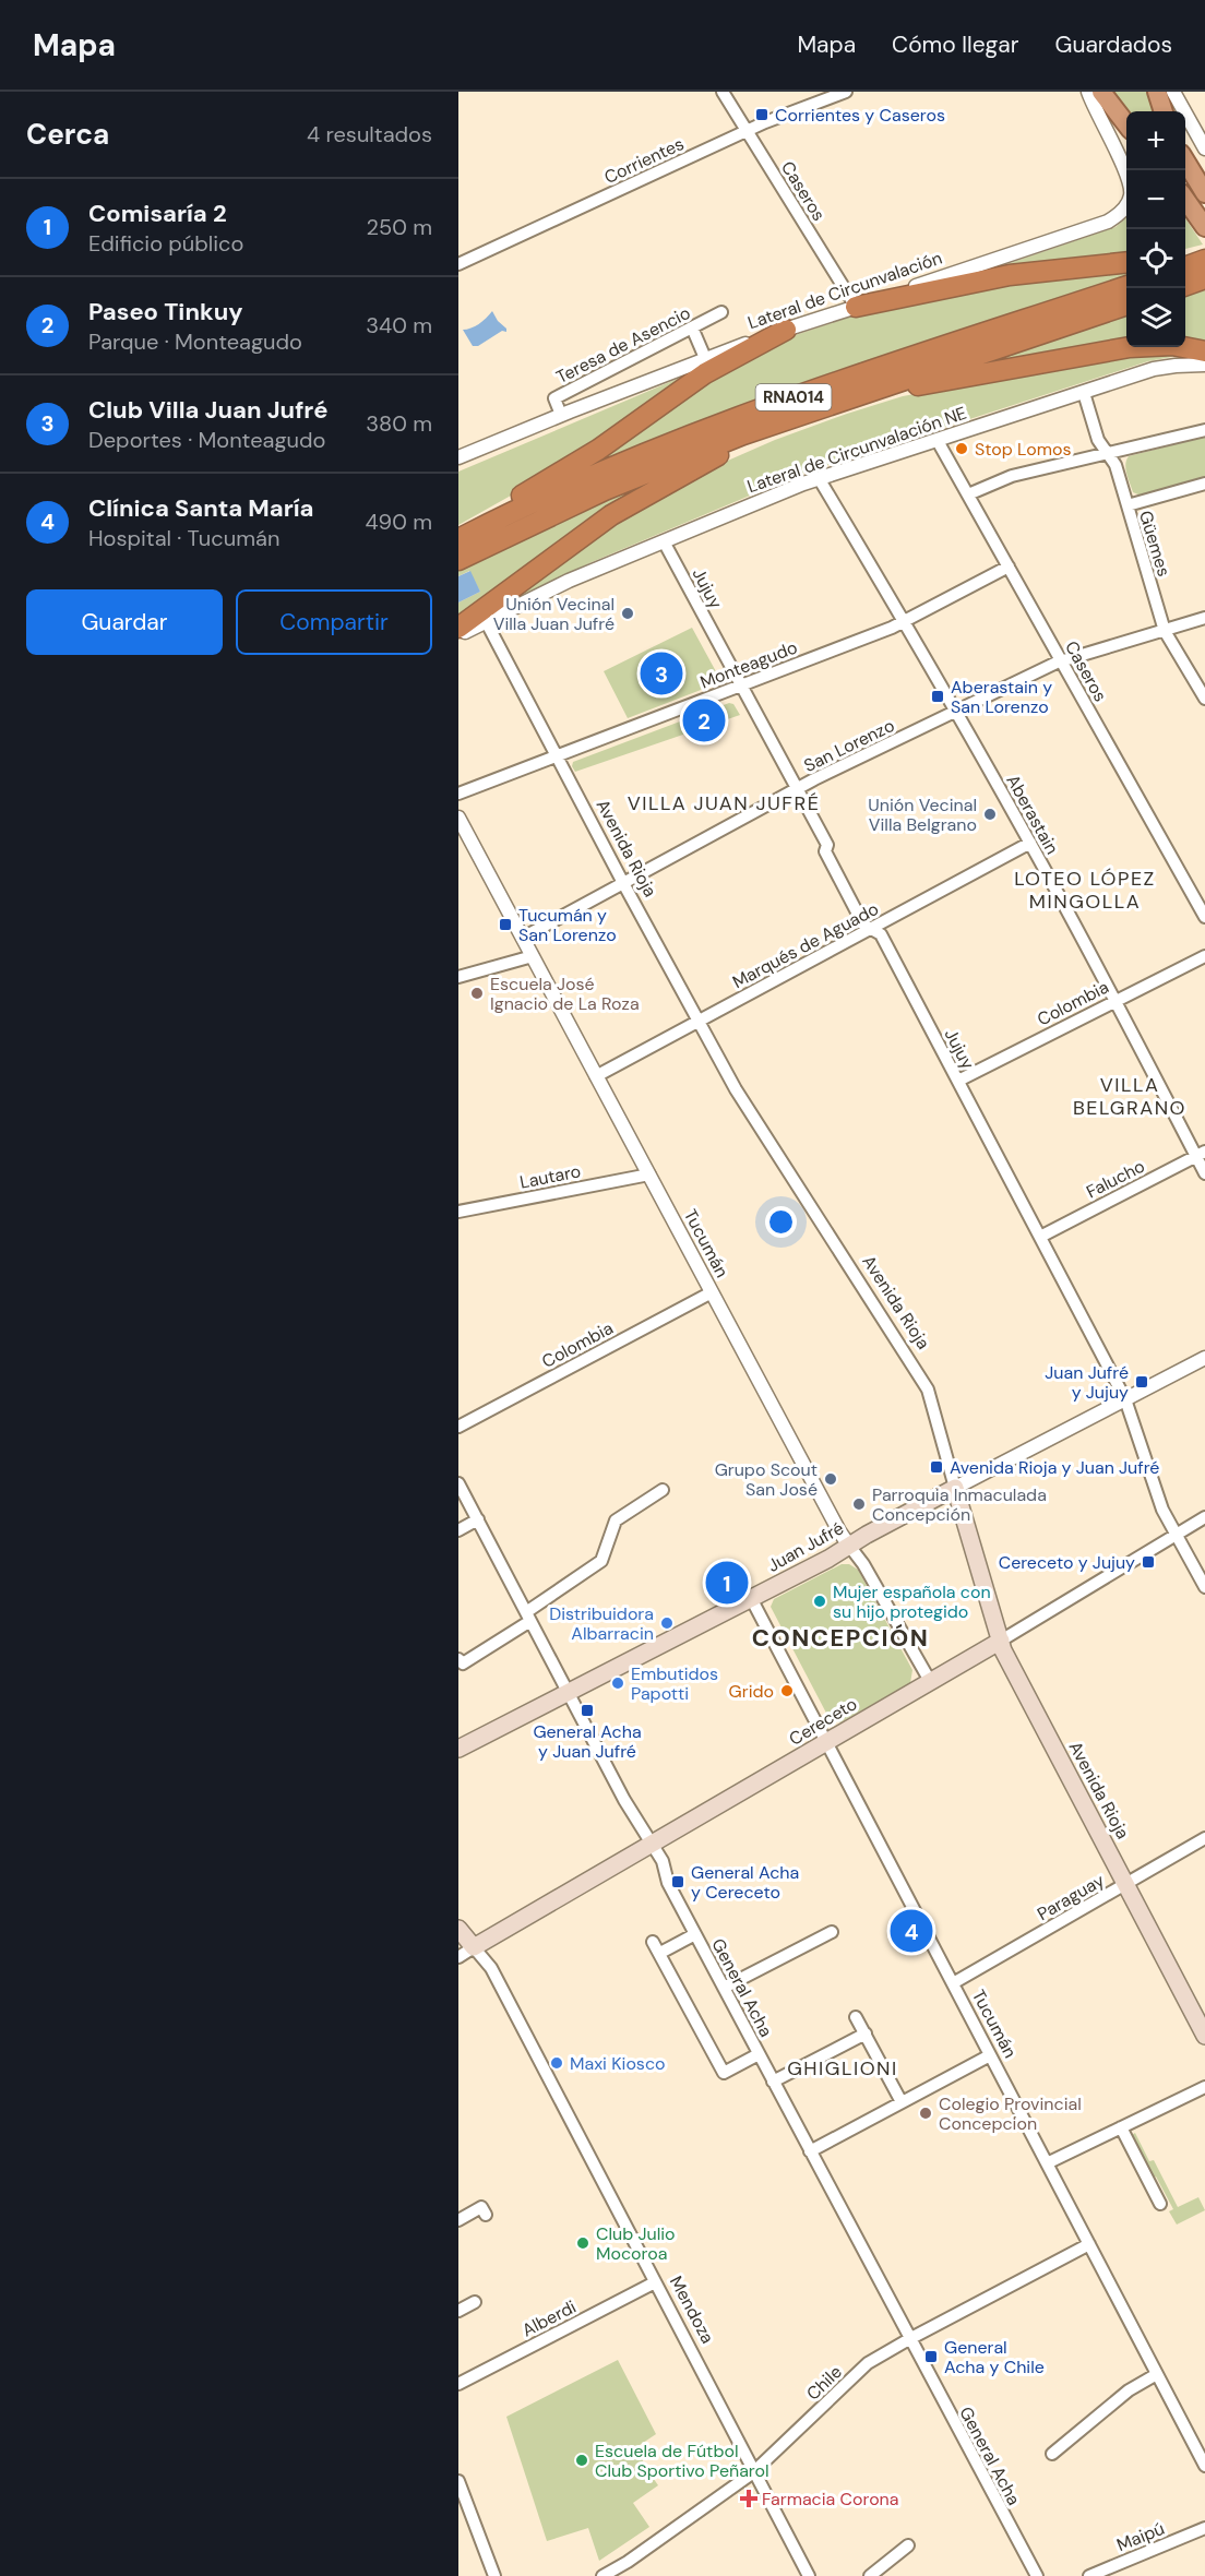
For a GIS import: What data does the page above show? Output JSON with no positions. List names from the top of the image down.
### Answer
{
  "streets": {
    "highway": ["RNA014"],
    "main road": [
      "Avenida Rioja",
      "Juan Jufré",
      "Cereceto",
      "Mendoza"
    ],
    "street": [
      "Corrientes",
      "Caseros",
      "Lateral de Circunvalación",
      "Teresa de Asencio",
      "Lateral de Circunvalación NE",
      "Güemes",
      "Jujuy",
      "Monteagudo",
      "San Lorenzo",
      "Aberastain",
      "Marqués de Aguado",
      "Colombia",
      "Lautaro",
      "Falucho",
      "Tucumán",
      "Paraguay",
      "General Acha",
      "Alberdi",
      "Chile",
      "Maipú"
    ]
  },
  "crossings": [
    ["Corrientes", "Caseros"],
    ["Caseros", "Lateral de Circunvalación"],
    ["Caseros", "Lateral de Circunvalación NE"],
    ["Caseros", "Monteagudo"],
    ["Caseros", "San Lorenzo"],
    ["Lateral de Circunvalación", "Teresa de Asencio"],
    ["Lateral de Circunvalación NE", "Güemes"],
    ["Lateral de Circunvalación NE", "Jujuy"],
    ["Lateral de Circunvalación NE", "Aberastain"],
    ["Lateral de Circunvalación NE", "Avenida Rioja"],
    ["Güemes", "San Lorenzo"],
    ["Jujuy", "Monteagudo"],
    ["Jujuy", "San Lorenzo"],
    ["Jujuy", "Marqués de Aguado"],
    ["Jujuy", "Colombia"],
    ["Jujuy", "Falucho"],
    ["Jujuy", "Juan Jufré"],
    ["Jujuy", "Cereceto"],
    ["Monteagudo", "Aberastain"],
    ["Monteagudo", "Avenida Rioja"],
    ["San Lorenzo", "Aberastain"],
    ["San Lorenzo", "Avenida Rioja"],
    ["San Lorenzo", "Tucumán"],
    ["Aberastain", "Marqués de Aguado"],
    ["Aberastain", "Colombia"],
    ["Aberastain", "Falucho"],
    ["Avenida Rioja", "Marqués de Aguado"],
    ["Avenida Rioja", "Juan Jufré"],
    ["Avenida Rioja", "Cereceto"],
    ["Avenida Rioja", "Paraguay"],
    ["Marqués de Aguado", "Tucumán"],
    ["Colombia", "Tucumán"],
    ["Lautaro", "Tucumán"],
    ["Tucumán", "Juan Jufré"],
    ["Tucumán", "Cereceto"],
    ["Tucumán", "Paraguay"],
    ["Tucumán", "Chile"],
    ["Juan Jufré", "General Acha"],
    ["Cereceto", "General Acha"],
    ["Cereceto", "Mendoza"],
    ["General Acha", "Chile"],
    ["Mendoza", "Alberdi"],
    ["Mendoza", "Chile"]
  ],
  "districts": [
    "VILLA JUAN JUFRÉ",
    "LOTEO LÓPEZ MINGOLLA",
    "VILLA BELGRANO",
    "CONCEPCIÓN",
    "GHIGLIONI"
  ],
  "places": {
    "transit": [
      "Corrientes y Caseros",
      "Aberastain y San Lorenzo",
      "Tucumán y San Lorenzo",
      "Juan Jufré y Jujuy",
      "Avenida Rioja y Juan Jufré",
      "Cereceto y Jujuy",
      "General Acha y Juan Jufré",
      "General Acha y Cereceto",
      "General Acha y Chile"
    ],
    "other": [
      "Stop Lomos",
      "Unión Vecinal Villa Juan Jufré",
      "Unión Vecinal Villa Belgrano",
      "Escuela José Ignacio de La Roza",
      "Grupo Scout San José",
      "Parroquia Inmaculada Concepción",
      "Mujer española con su hijo protegido",
      "Distribuidora Albarracin",
      "Embutidos Papotti",
      "Grido",
      "Maxi Kiosco",
      "Colegio Provincial Concepcion",
      "Club Julio Mocoroa",
      "Escuela de Fútbol Club Sportivo Peñarol"
    ],
    "health": ["Farmacia Corona"]
  },
  "page": {
    "header": "Mapa",
    "nav": ["Mapa", "Cómo llegar", "Guardados"],
    "heading": ["Cerca", "4 resultados"],
    "map_buttons": ["+", "−"],
    "list": [
      {
        "mark": "1",
        "name": "Comisaría 2",
        "note": "Edificio público",
        "value": "250 m"
      },
      {
        "mark": "2",
        "name": "Paseo Tinkuy",
        "note": "Parque · Monteagudo",
        "value": "340 m"
      },
      {
        "mark": "3",
        "name": "Club Villa Juan Jufré",
        "note": "Deportes · Monteagudo",
        "value": "380 m"
      },
      {
        "mark": "4",
        "name": "Clínica Santa María",
        "note": "Hospital · Tucumán",
        "value": "490 m"
      }
    ],
    "buttons": ["Guardar", "Compartir"],
    "pins": [
      "3",
      "2",
      "1",
      "4"
    ]
  }
}
